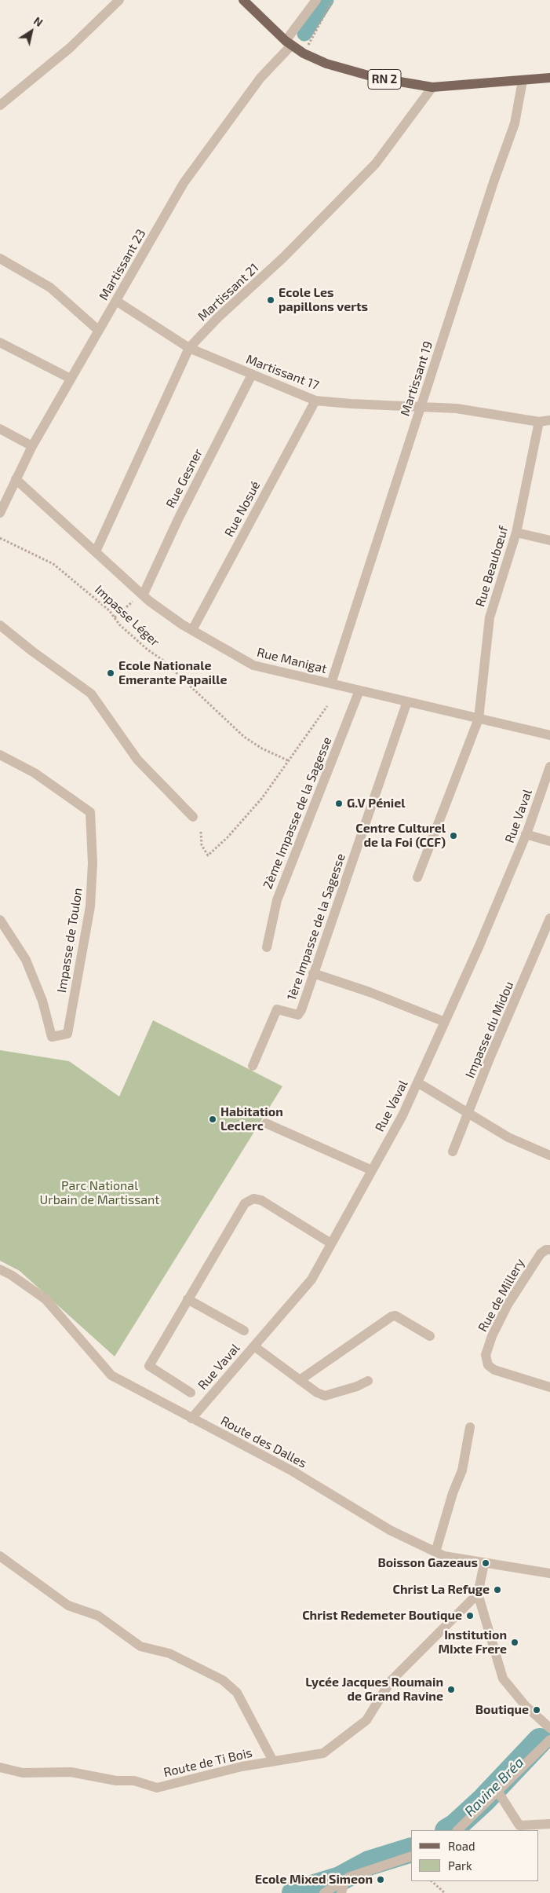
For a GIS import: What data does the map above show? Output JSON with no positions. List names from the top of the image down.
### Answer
{
  "streets": {
    "main road": ["RN 2"],
    "street": [
      "Martissant 23",
      "Martissant 21",
      "Martissant 17",
      "Martissant 19",
      "Rue Gesner",
      "Rue Nosué",
      "Rue Beaubœuf",
      "Rue Manigat",
      "2ème Impasse de la Sagesse",
      "Rue Vaval",
      "1ère Impasse de la Sagesse",
      "Impasse de Toulon",
      "Impasse du Midou",
      "Rue de Millery",
      "Route des Dalles",
      "Route de Ti Bois"
    ],
    "path": ["Impasse Léger"]
  },
  "crossings": [
    ["RN 2", "Martissant 23"],
    ["RN 2", "Martissant 21"],
    ["RN 2", "Martissant 19"],
    ["Martissant 23", "Martissant 17"],
    ["Martissant 23", "Rue Manigat"],
    ["Martissant 21", "Martissant 17"],
    ["Martissant 21", "Rue Manigat"],
    ["Martissant 17", "Martissant 19"],
    ["Martissant 17", "Rue Gesner"],
    ["Martissant 17", "Rue Nosué"],
    ["Martissant 17", "Rue Beaubœuf"],
    ["Martissant 19", "Rue Manigat"],
    ["Rue Gesner", "Rue Manigat"],
    ["Rue Nosué", "Rue Manigat"],
    ["Rue Beaubœuf", "Rue Manigat"],
    ["Rue Manigat", "2ème Impasse de la Sagesse"],
    ["Rue Manigat", "1ère Impasse de la Sagesse"],
    ["Rue Vaval", "Route des Dalles"]
  ],
  "water": ["Ravine Bréa"],
  "parks": ["Parc National Urbain de Martissant"],
  "places": [
    "Ecole Les papillons verts",
    "Ecole Nationale Emerante Papaille",
    "G.V Péniel",
    "Centre Culturel de la Foi (CCF)",
    "Habitation Leclerc",
    "Boisson Gazeaus",
    "Christ La Refuge",
    "Christ Redemeter Boutique",
    "Institution MIxte Frere",
    "Lycée Jacques Roumain de Grand Ravine",
    "Boutique",
    "Ecole Mixed Simeon"
  ],
  "legend": ["Road", "Park"],
  "north": "top right"
}
